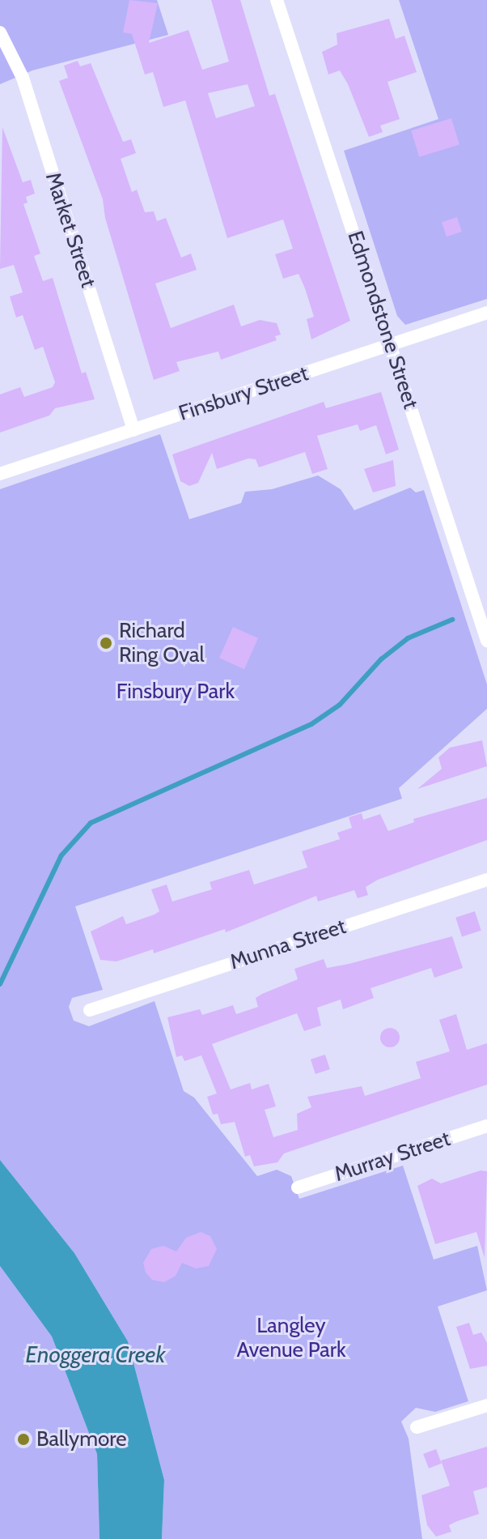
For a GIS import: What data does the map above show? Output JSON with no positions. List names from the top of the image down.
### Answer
{
  "streets": {
    "street": [
      "Market Street",
      "Edmondstone Street",
      "Finsbury Street",
      "Munna Street",
      "Murray Street"
    ]
  },
  "crossings": [
    ["Market Street", "Finsbury Street"],
    ["Edmondstone Street", "Finsbury Street"]
  ],
  "water": ["Enoggera Creek"],
  "parks": ["Finsbury Park", "Langley Avenue Park"],
  "places": ["Richard Ring Oval", "Ballymore"]
}
